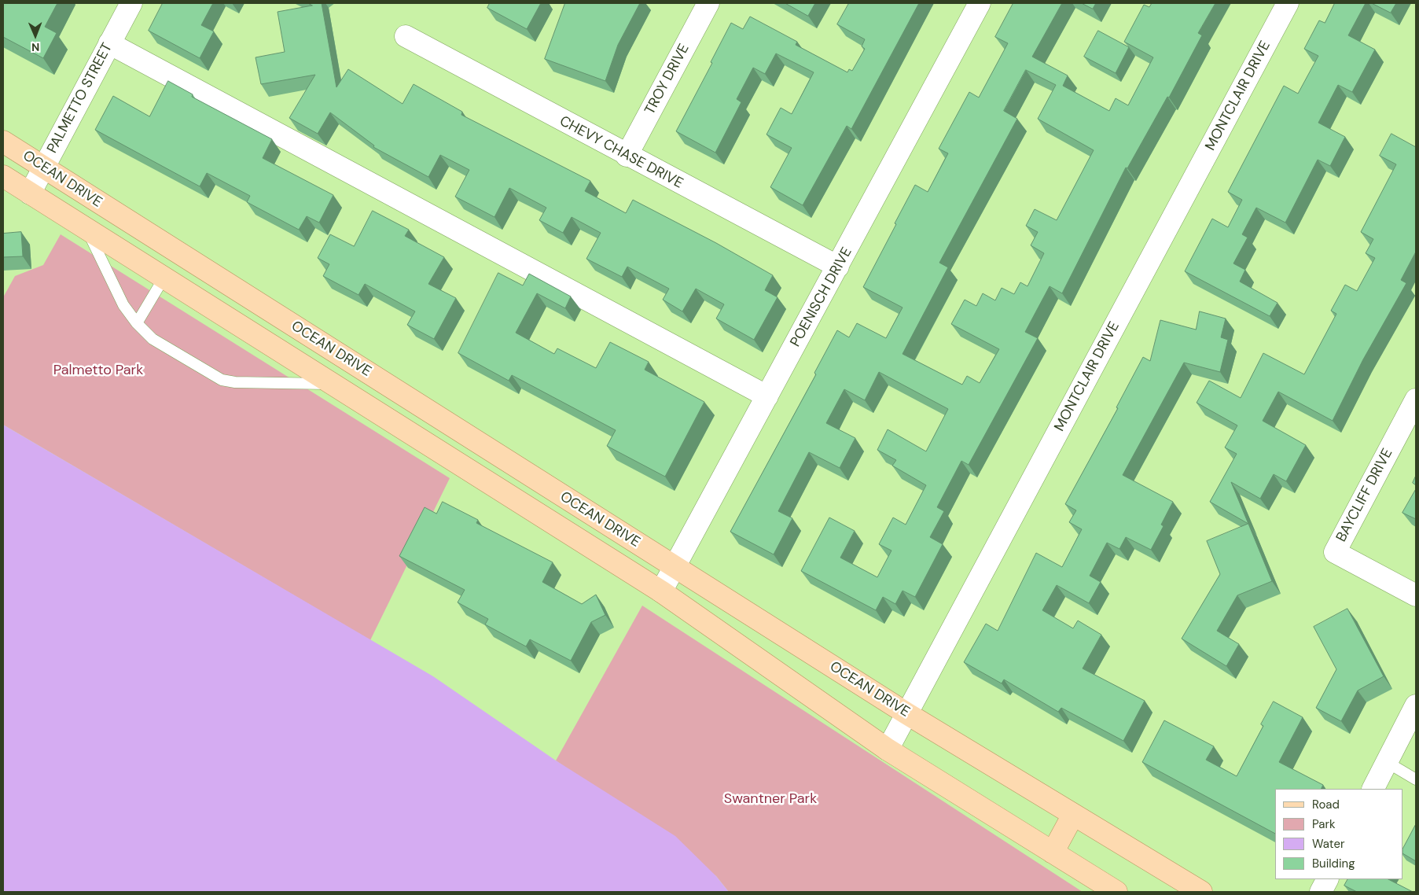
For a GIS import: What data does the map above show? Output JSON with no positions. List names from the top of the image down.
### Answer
{
  "streets": {
    "main road": ["OCEAN DRIVE"],
    "street": [
      "TROY DRIVE",
      "MONTCLAIR DRIVE",
      "PALMETTO STREET",
      "CHEVY CHASE DRIVE",
      "POENISCH DRIVE",
      "BAYCLIFF DRIVE"
    ]
  },
  "crossings": [
    ["TROY DRIVE", "CHEVY CHASE DRIVE"],
    ["MONTCLAIR DRIVE", "OCEAN DRIVE"],
    ["PALMETTO STREET", "OCEAN DRIVE"],
    ["CHEVY CHASE DRIVE", "POENISCH DRIVE"],
    ["OCEAN DRIVE", "POENISCH DRIVE"]
  ],
  "parks": ["Palmetto Park", "Swantner Park"],
  "legend": [
    "Road",
    "Park",
    "Water",
    "Building"
  ],
  "north": "bottom"
}
